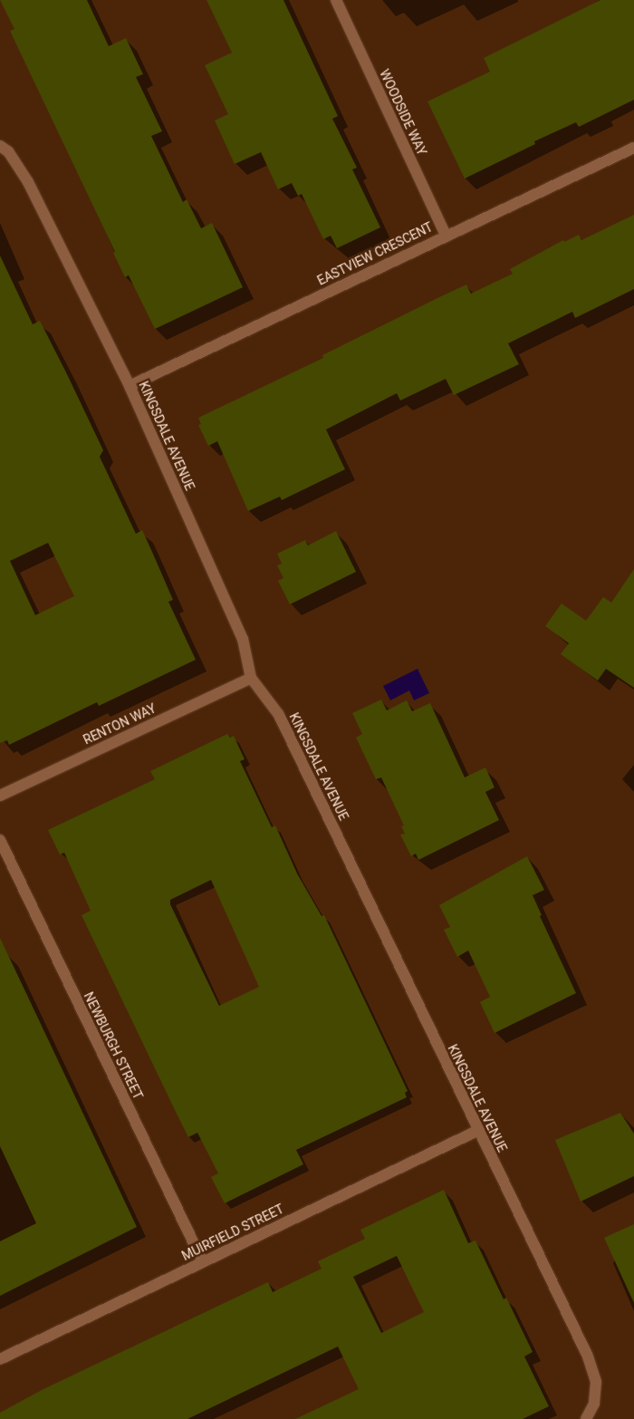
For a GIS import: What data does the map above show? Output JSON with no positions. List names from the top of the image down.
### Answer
{
  "streets": {
    "street": [
      "WOODSIDE WAY",
      "EASTVIEW CRESCENT",
      "KINGSDALE AVENUE",
      "RENTON WAY",
      "NEWBURGH STREET",
      "MUIRFIELD STREET"
    ]
  },
  "crossings": [
    ["WOODSIDE WAY", "EASTVIEW CRESCENT"],
    ["EASTVIEW CRESCENT", "KINGSDALE AVENUE"],
    ["KINGSDALE AVENUE", "RENTON WAY"],
    ["KINGSDALE AVENUE", "MUIRFIELD STREET"],
    ["NEWBURGH STREET", "MUIRFIELD STREET"]
  ]
}
